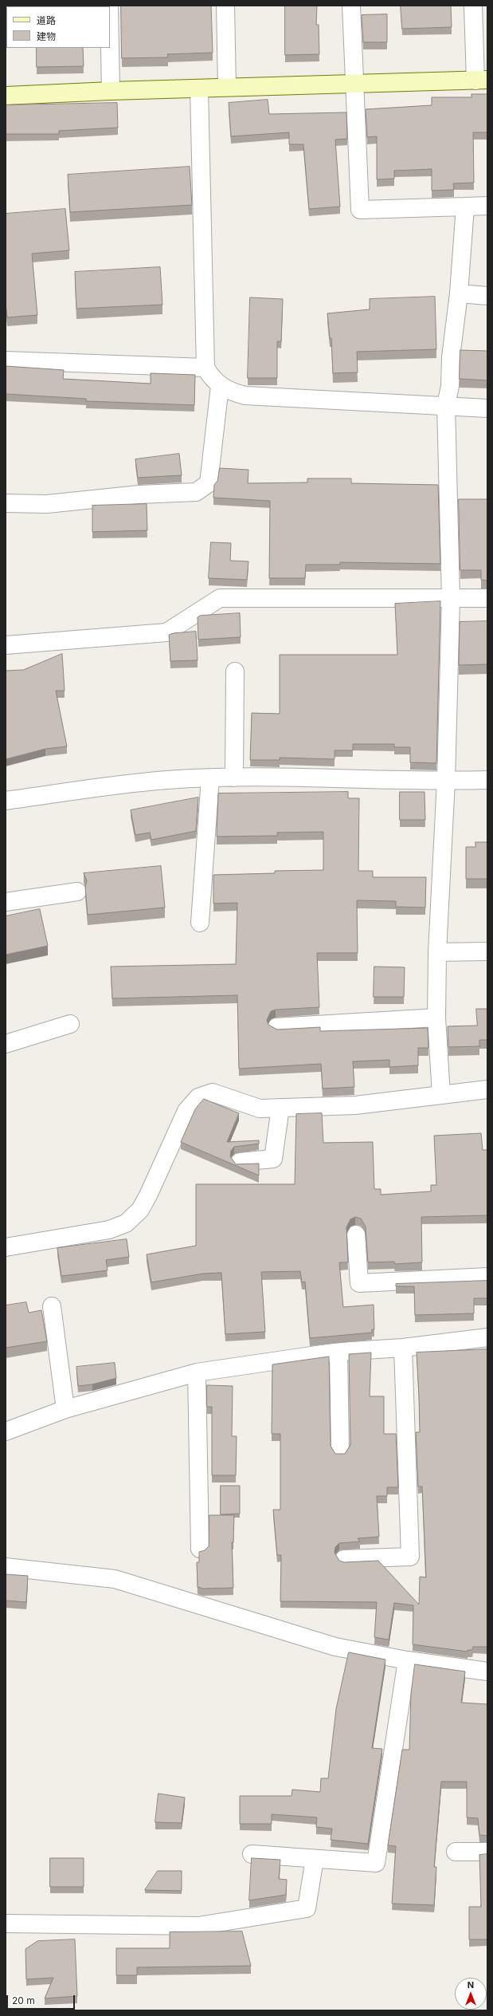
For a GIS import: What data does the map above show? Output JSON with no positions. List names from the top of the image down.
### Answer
{
  "legend": ["道路", "建物"],
  "scale_bar": "20 m",
  "north": "top"
}
